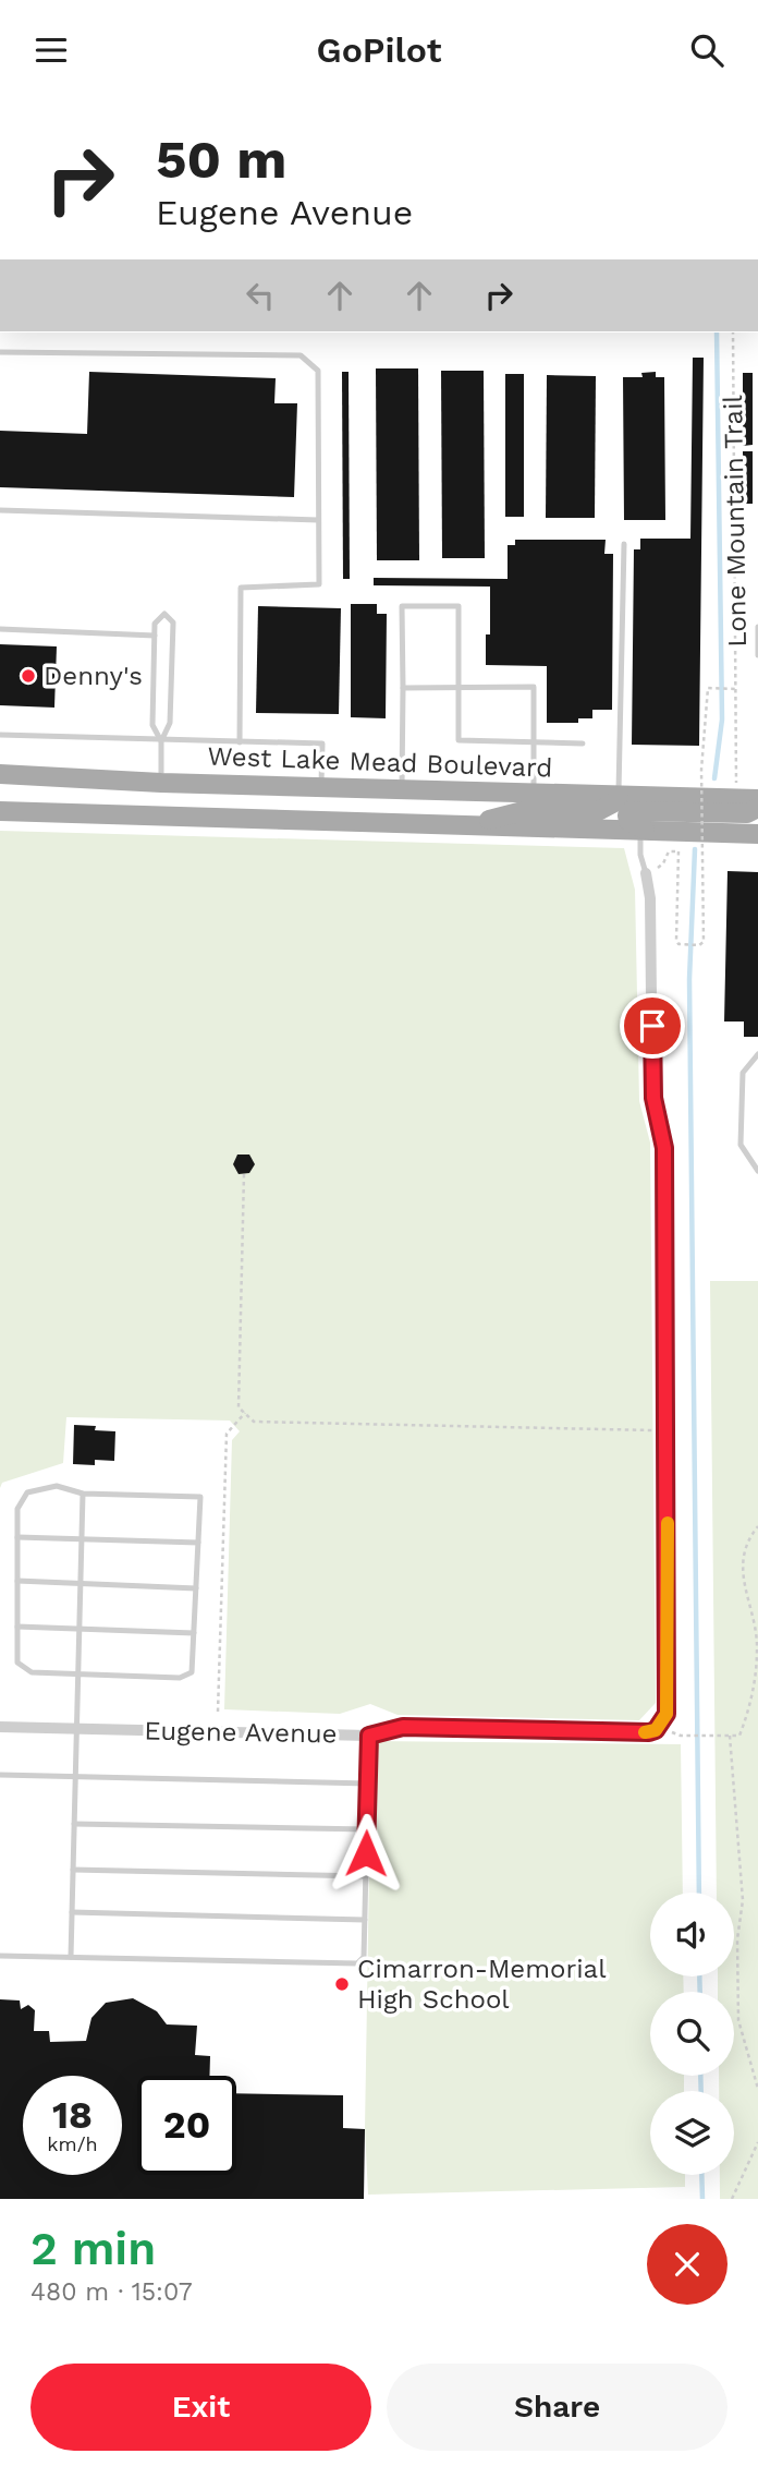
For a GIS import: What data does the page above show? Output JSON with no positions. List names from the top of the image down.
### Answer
{
  "streets": {
    "main road": ["West Lake Mead Boulevard"],
    "street": ["Eugene Avenue"],
    "path": ["Lone Mountain Trail"]
  },
  "places": ["Denny's", "Cimarron-Memorial High School"],
  "page": {
    "header": "GoPilot",
    "turn": ["50 m", "Eugene Avenue"],
    "speed": "18 km/h",
    "limit": "20",
    "heading": ["2 min", "480 m · 15:07"],
    "buttons": ["Exit", "Share"]
  }
}
